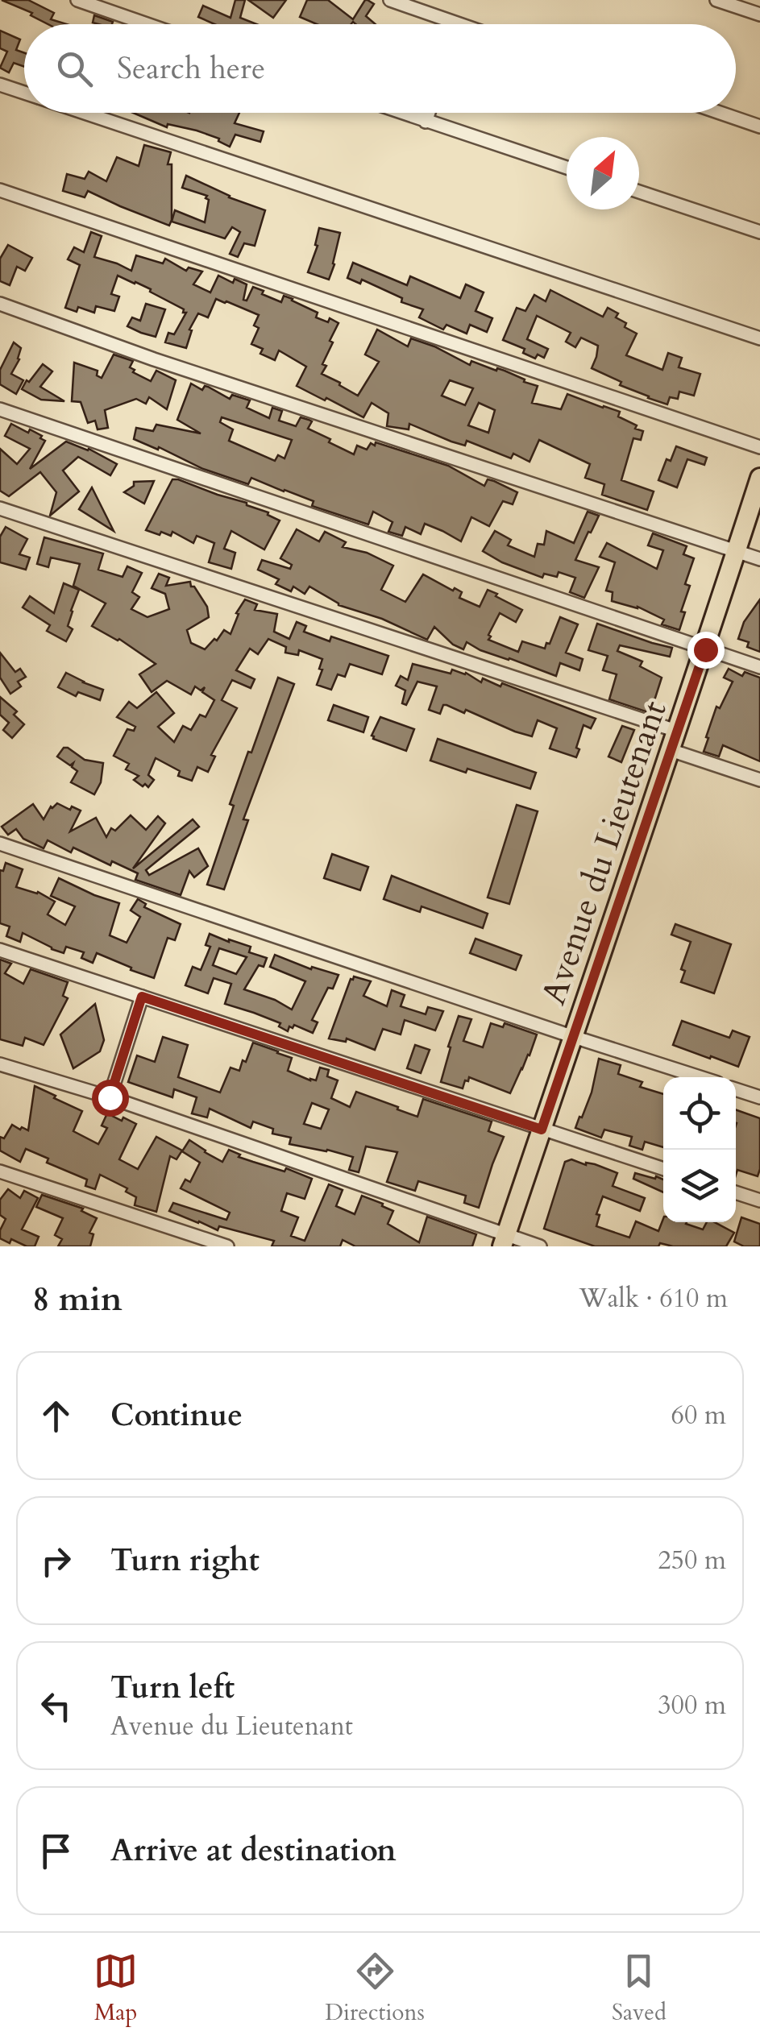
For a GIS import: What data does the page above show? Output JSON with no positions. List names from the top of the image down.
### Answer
{
  "streets": {
    "main road": ["Avenue du Lieutenant"]
  },
  "north": "top right",
  "page": {
    "search": "Search here",
    "heading": ["8 min", "Walk · 610 m"],
    "list": [
      ["Continue", "60 m"],
      ["Turn right", "250 m"],
      ["Turn left", "Avenue du Lieutenant", "300 m"],
      "Arrive at destination"
    ],
    "nav": ["Map", "Directions", "Saved"]
  }
}
